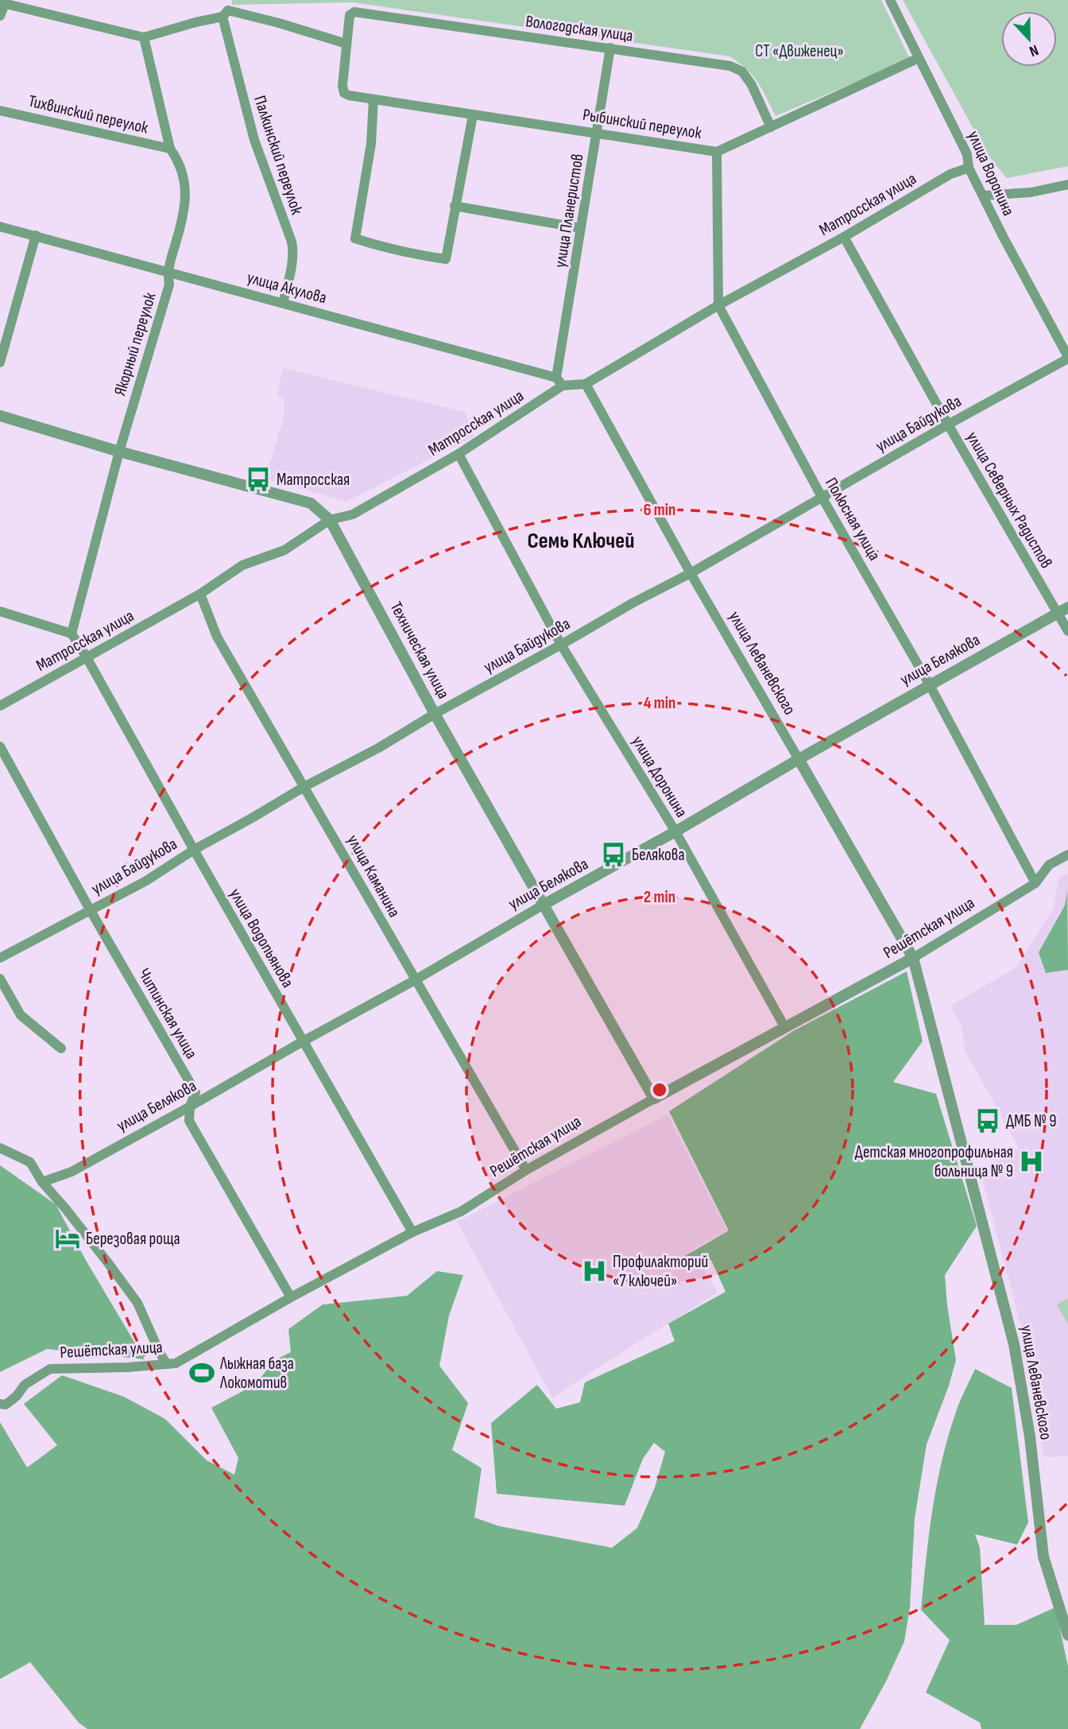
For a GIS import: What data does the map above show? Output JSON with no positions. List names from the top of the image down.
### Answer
{
  "streets": {
    "street": [
      "Вологодская улица",
      "Тихвинский переулок",
      "Рыбинский переулок",
      "Палкинский переулок",
      "улица Воронина",
      "Матросская улица",
      "улица Планеристов",
      "улица Акулова",
      "Якорный переулок",
      "улица Байдукова",
      "улица Северных Радистов",
      "Полюсная улица",
      "Техническая улица",
      "улица Белякова",
      "улица Леваневского",
      "улица Доронина",
      "улица Каманина",
      "Решётская улица",
      "улица Водопьянова",
      "Читинская улица"
    ]
  },
  "crossings": [
    ["Вологодская улица", "Рыбинский переулок"],
    ["Вологодская улица", "улица Планеристов"],
    ["Тихвинский переулок", "Якорный переулок"],
    ["Рыбинский переулок", "улица Воронина"],
    ["Рыбинский переулок", "улица Планеристов"],
    ["Рыбинский переулок", "Полюсная улица"],
    ["Палкинский переулок", "улица Акулова"],
    ["улица Воронина", "Матросская улица"],
    ["улица Воронина", "улица Байдукова"],
    ["Матросская улица", "улица Планеристов"],
    ["Матросская улица", "улица Акулова"],
    ["Матросская улица", "улица Северных Радистов"],
    ["Матросская улица", "Полюсная улица"],
    ["Матросская улица", "Техническая улица"],
    ["Матросская улица", "улица Леваневского"],
    ["Матросская улица", "улица Доронина"],
    ["Матросская улица", "улица Каманина"],
    ["Матросская улица", "улица Водопьянова"],
    ["улица Планеристов", "улица Акулова"],
    ["улица Акулова", "Якорный переулок"],
    ["Якорный переулок", "Техническая улица"],
    ["улица Байдукова", "улица Северных Радистов"],
    ["улица Байдукова", "Полюсная улица"],
    ["улица Байдукова", "Техническая улица"],
    ["улица Байдукова", "улица Леваневского"],
    ["улица Байдукова", "улица Доронина"],
    ["улица Байдукова", "улица Каманина"],
    ["улица Байдукова", "улица Водопьянова"],
    ["улица Байдукова", "Читинская улица"],
    ["улица Северных Радистов", "улица Белякова"],
    ["Полюсная улица", "улица Белякова"],
    ["Полюсная улица", "Решётская улица"],
    ["Техническая улица", "улица Белякова"],
    ["Техническая улица", "Решётская улица"],
    ["улица Белякова", "улица Леваневского"],
    ["улица Белякова", "улица Доронина"],
    ["улица Белякова", "улица Каманина"],
    ["улица Белякова", "улица Водопьянова"],
    ["улица Белякова", "Читинская улица"],
    ["улица Леваневского", "Решётская улица"],
    ["улица Доронина", "Решётская улица"],
    ["улица Каманина", "Решётская улица"],
    ["Решётская улица", "улица Водопьянова"],
    ["Решётская улица", "Читинская улица"]
  ],
  "districts": ["Семь Ключей"],
  "parks": ["СТ «Движенец»"],
  "places": {
    "bus stop": ["Матросская", "Белякова", "ДМБ № 9"],
    "hospital": ["Детская многопрофильная больница № 9", "Профилакторий «7 ключей»"],
    "hotel": ["Березовая роща"],
    "sports": ["Лыжная база Локомотив"]
  },
  "north": "bottom",
  "rings": ["6 min", "4 min", "2 min"]
}
